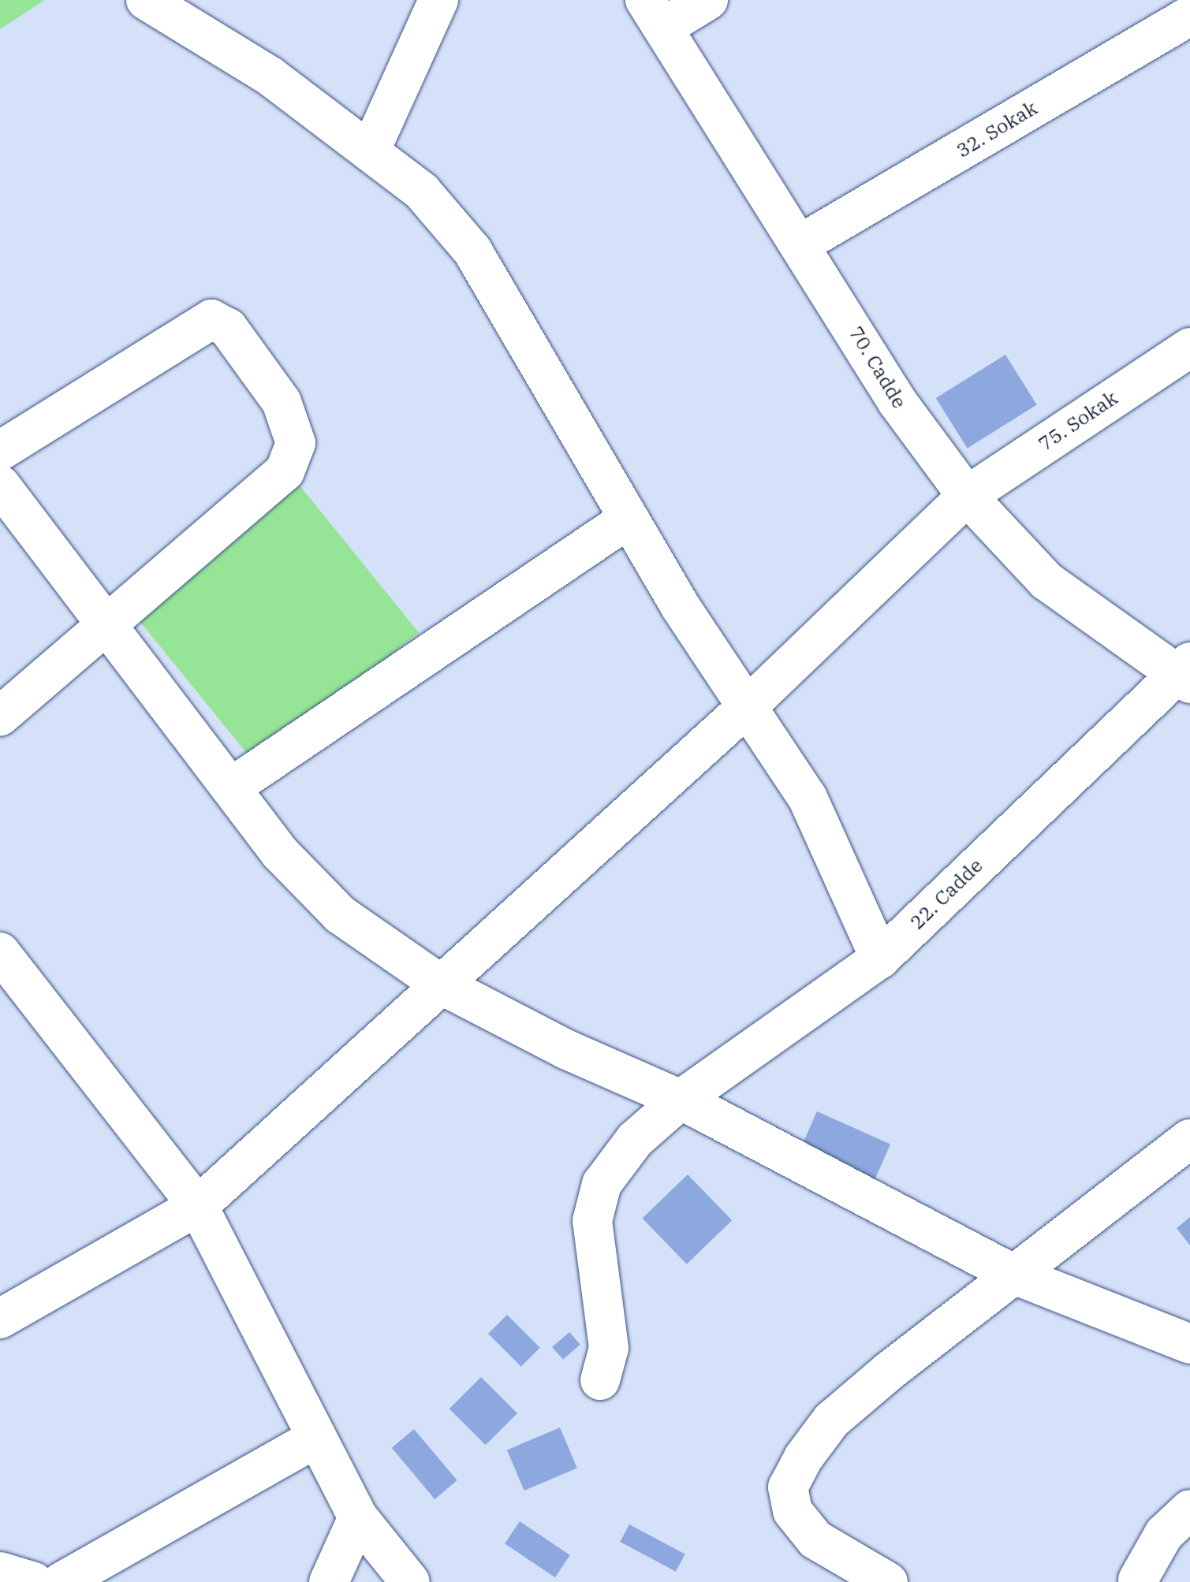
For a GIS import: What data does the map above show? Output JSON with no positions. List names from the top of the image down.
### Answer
{
  "streets": {
    "street": [
      "32. Sokak",
      "70. Cadde",
      "75. Sokak",
      "22. Cadde"
    ]
  },
  "crossings": [
    ["32. Sokak", "70. Cadde"],
    ["70. Cadde", "75. Sokak"],
    ["70. Cadde", "22. Cadde"]
  ]
}
